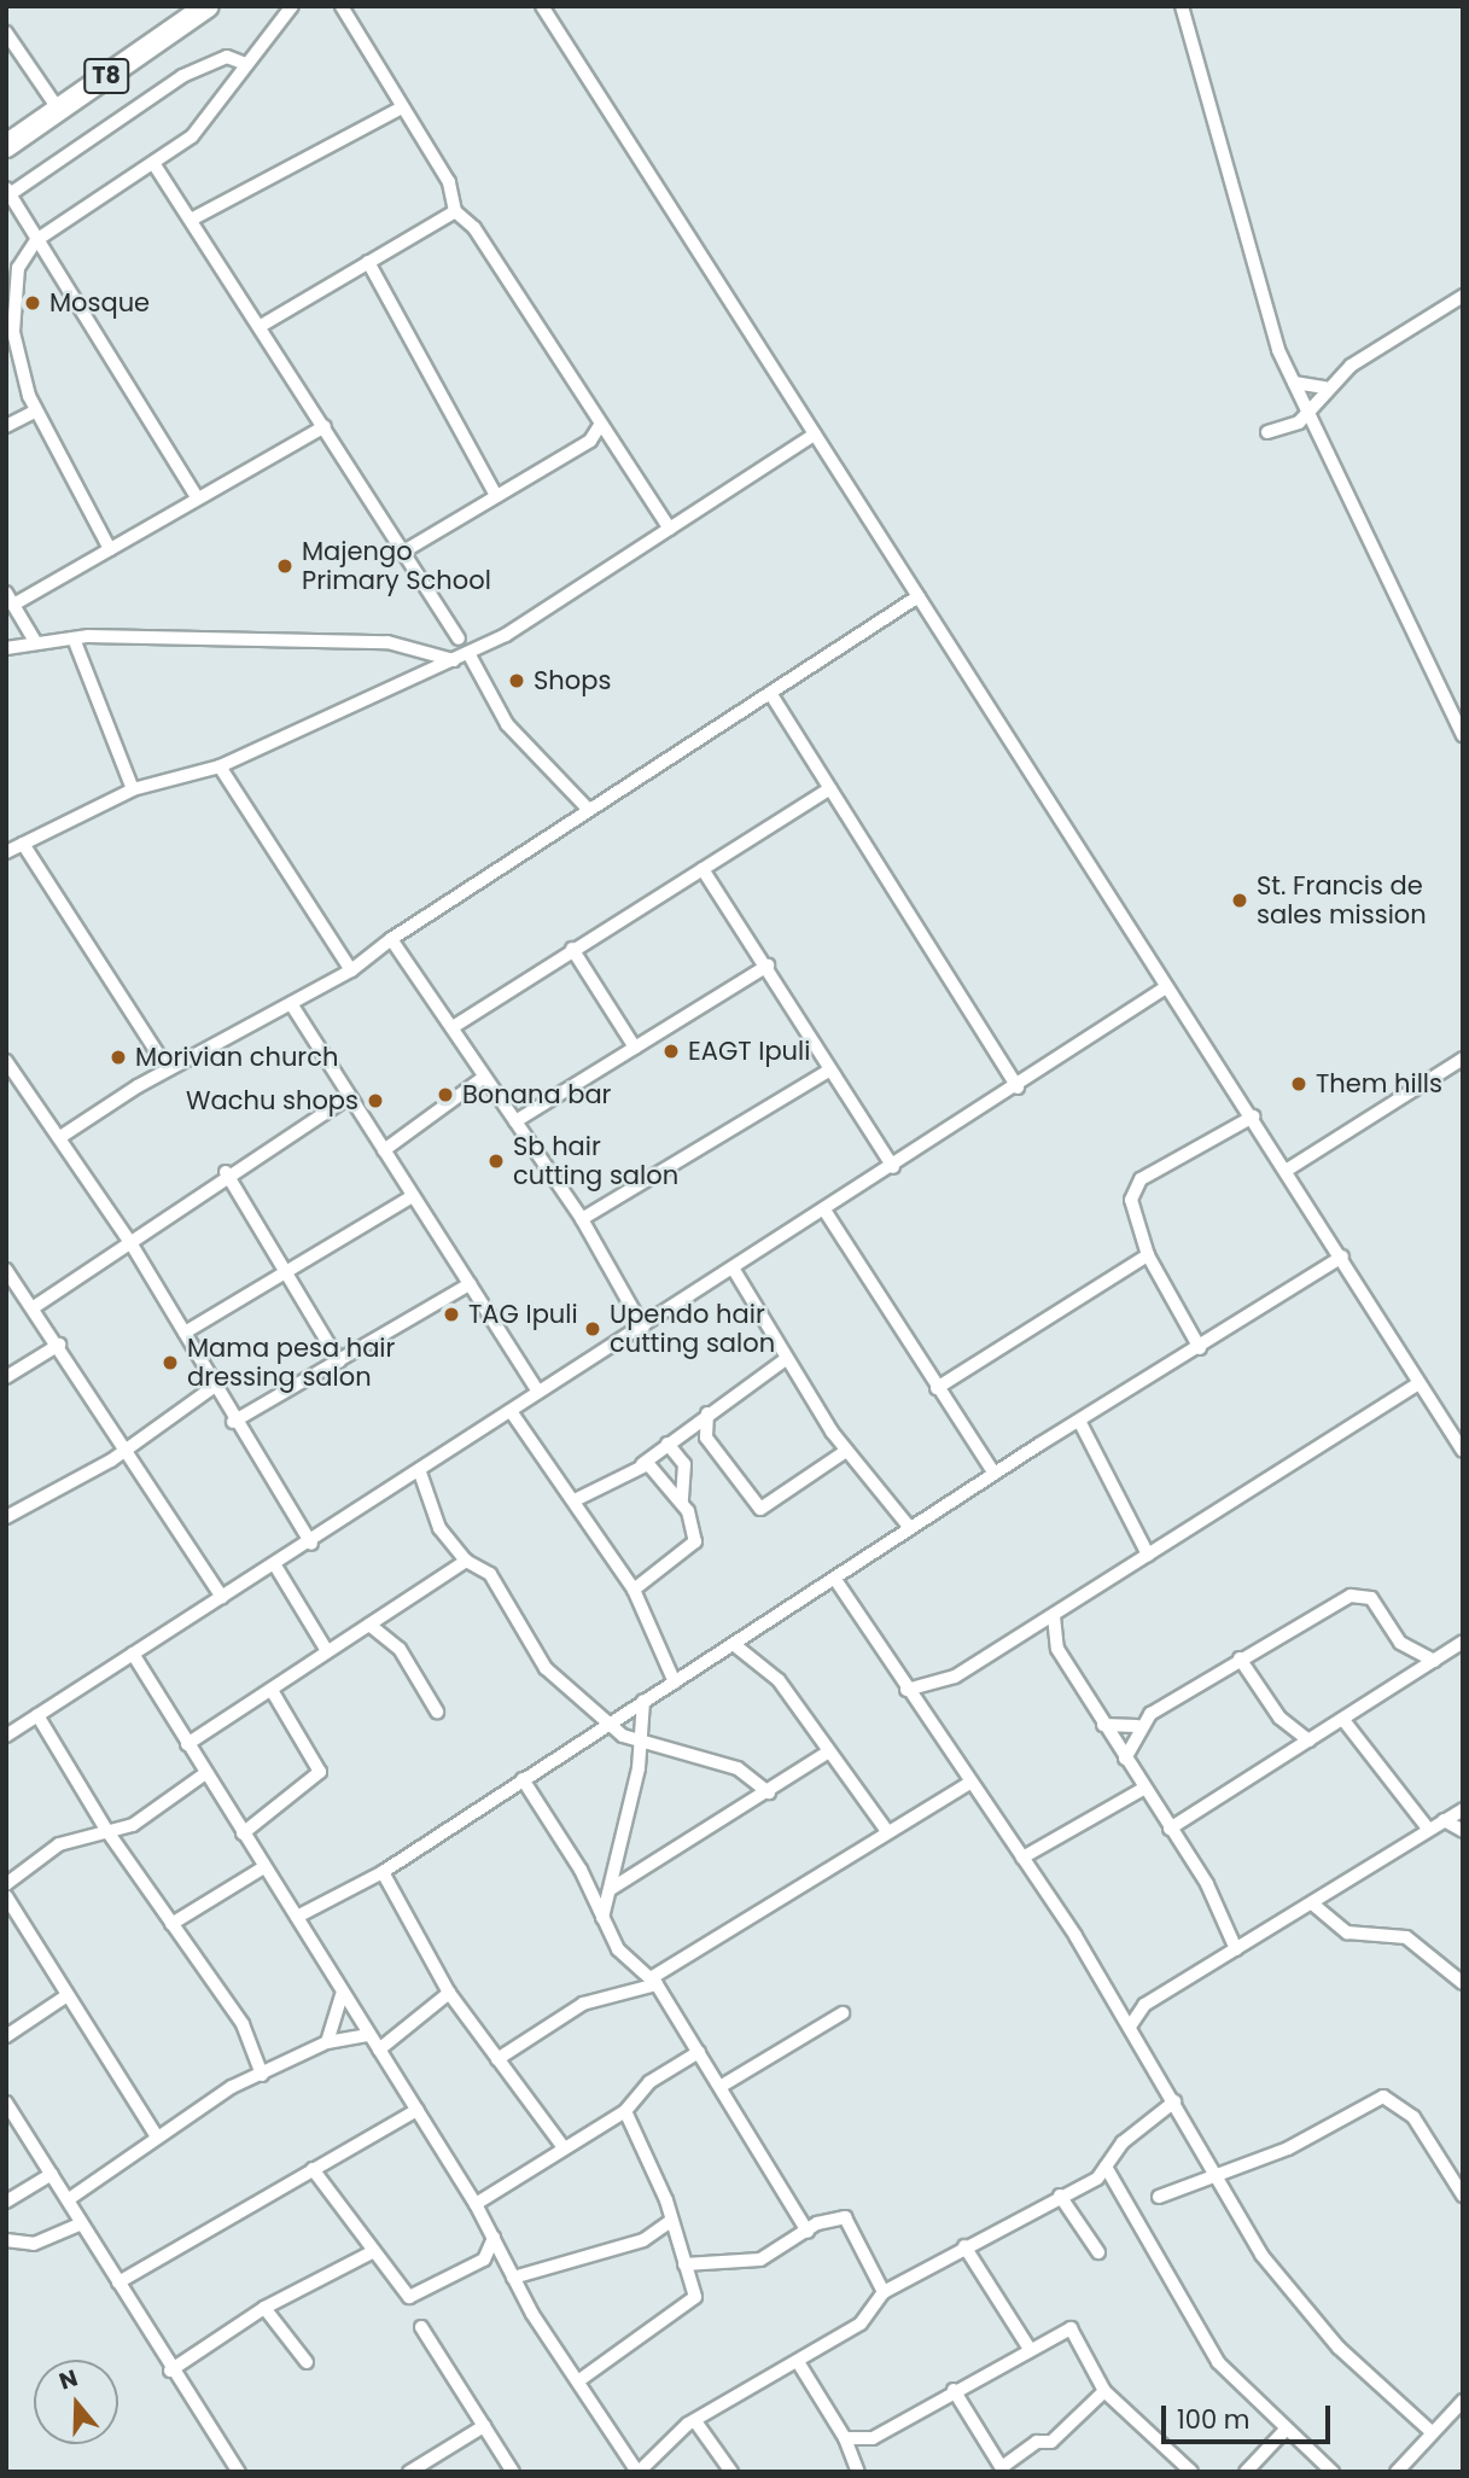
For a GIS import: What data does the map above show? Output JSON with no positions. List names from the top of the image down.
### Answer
{
  "streets": {
    "highway": ["T8"]
  },
  "places": [
    "Mosque",
    "Majengo Primary School",
    "Shops",
    "St. Francis de sales mission",
    "EAGT Ipuli",
    "Morivian church",
    "Them hills",
    "Bonana bar",
    "Wachu shops",
    "Sb hair cutting salon",
    "TAG Ipuli",
    "Upendo hair cutting salon",
    "Mama pesa hair dressing salon"
  ],
  "scale_bar": "100 m",
  "north": "top"
}
